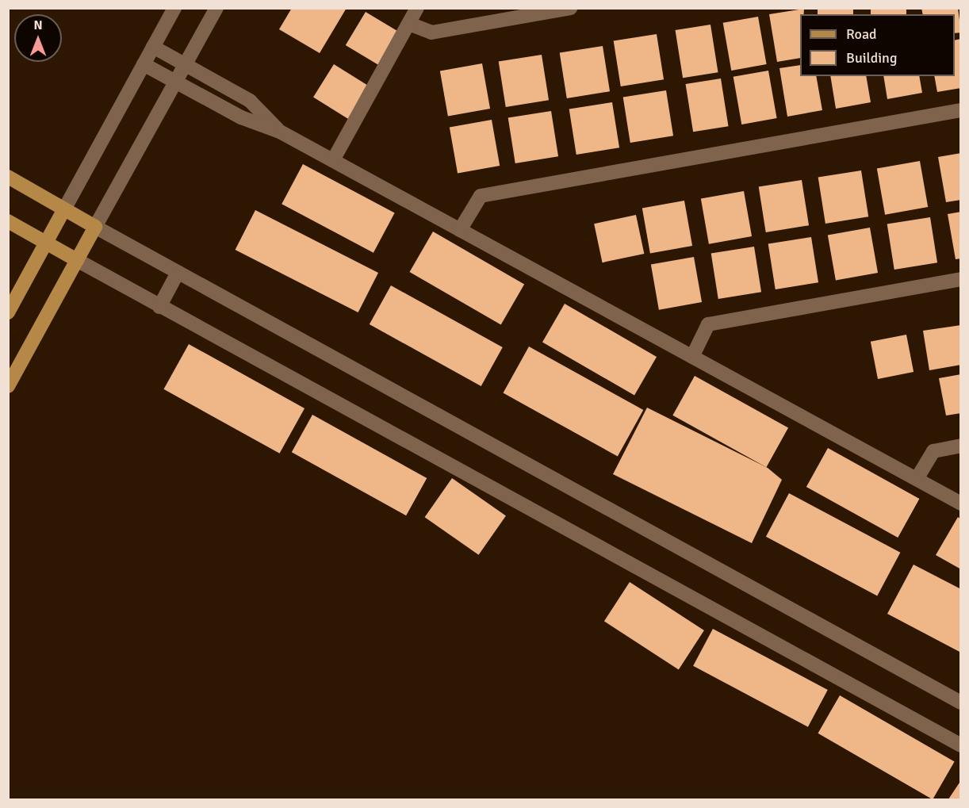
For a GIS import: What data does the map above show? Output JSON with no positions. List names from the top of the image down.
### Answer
{
  "legend": ["Road", "Building"],
  "north": "top"
}
